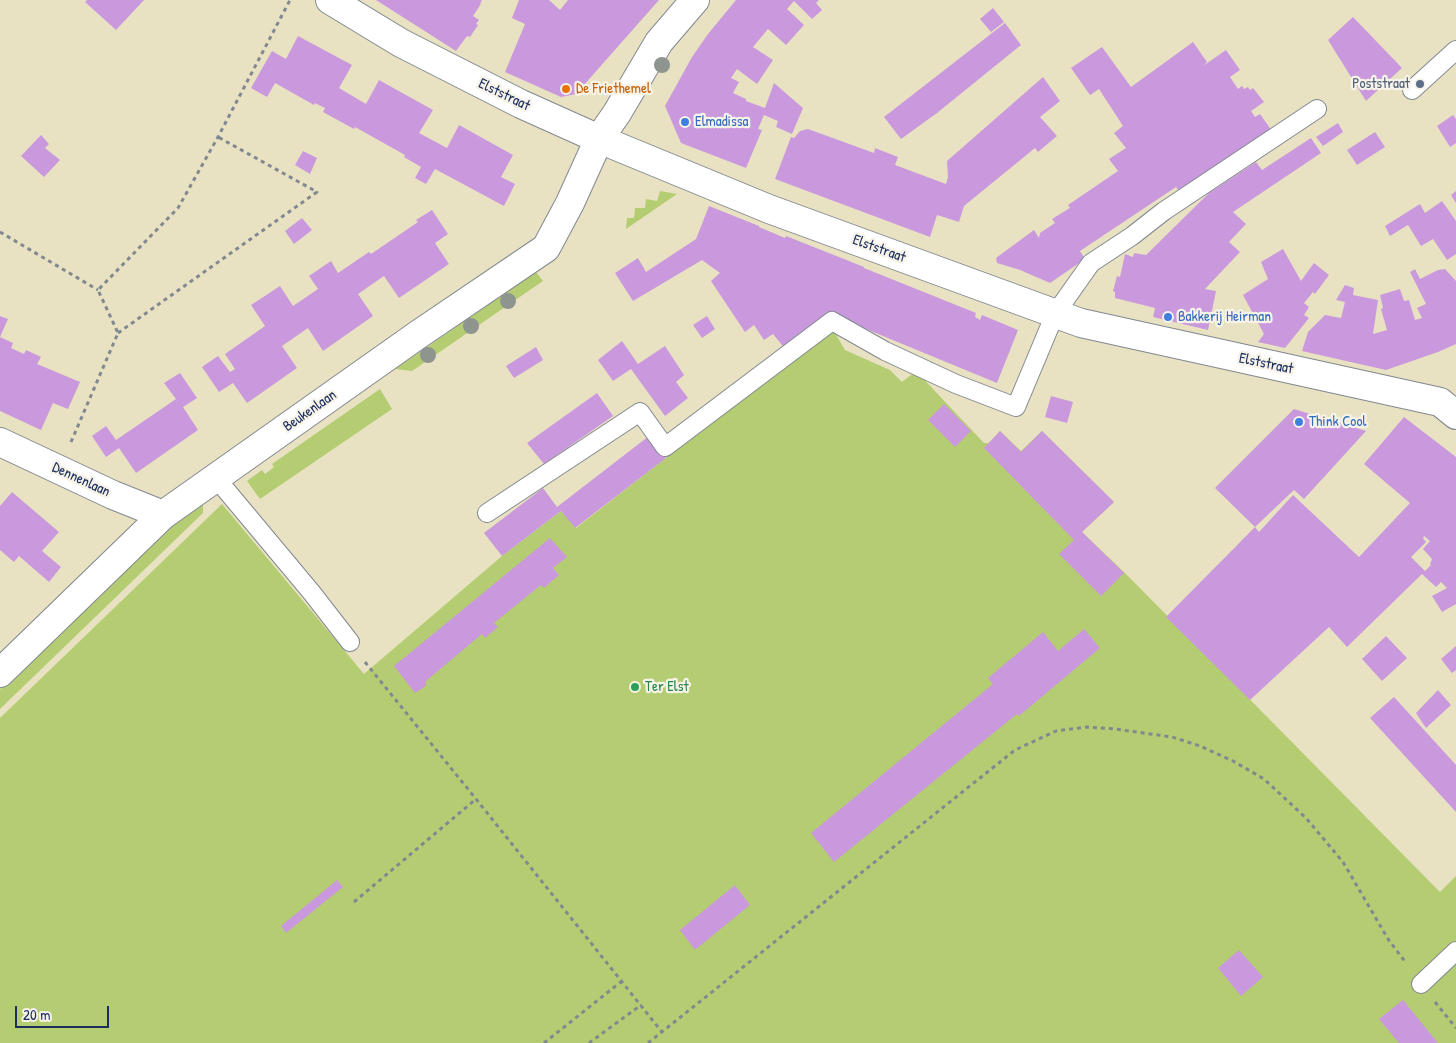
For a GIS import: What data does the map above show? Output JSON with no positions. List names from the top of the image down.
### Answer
{
  "streets": {
    "street": ["Elststraat", "Beukenlaan", "Dennenlaan"]
  },
  "crossings": [
    ["Elststraat", "Beukenlaan"],
    ["Beukenlaan", "Dennenlaan"]
  ],
  "places": [
    "Poststraat",
    "De Friethemel",
    "Elmadissa",
    "Bakkerij Heirman",
    "Think Cool",
    "Ter Elst"
  ],
  "scale_bar": "20 m"
}
